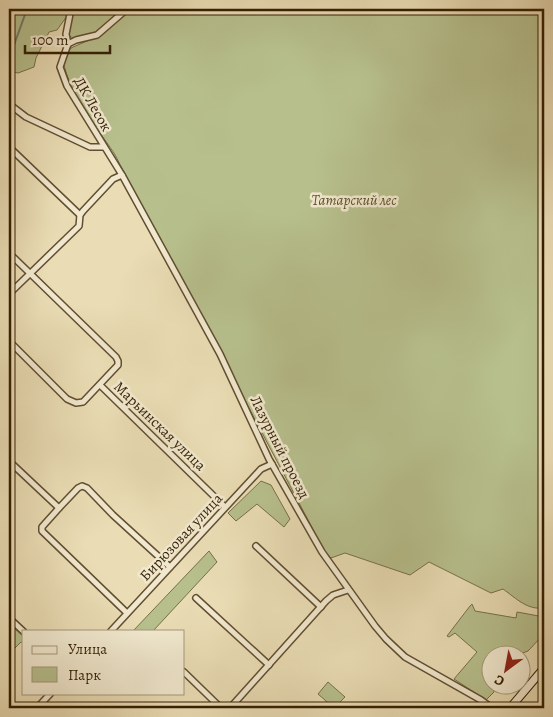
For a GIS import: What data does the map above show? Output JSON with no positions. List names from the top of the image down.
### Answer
{
  "streets": {
    "street": [
      "ДК Лесок",
      "Марьинская улица",
      "Лазурный проезд",
      "Бирюзовая улица"
    ]
  },
  "crossings": [
    ["ДК Лесок", "Лазурный проезд"],
    ["Марьинская улица", "Бирюзовая улица"],
    ["Лазурный проезд", "Бирюзовая улица"]
  ],
  "parks": ["Татарский лес"],
  "legend": ["Улица", "Парк"],
  "scale_bar": "100 m",
  "north": "bottom left"
}
